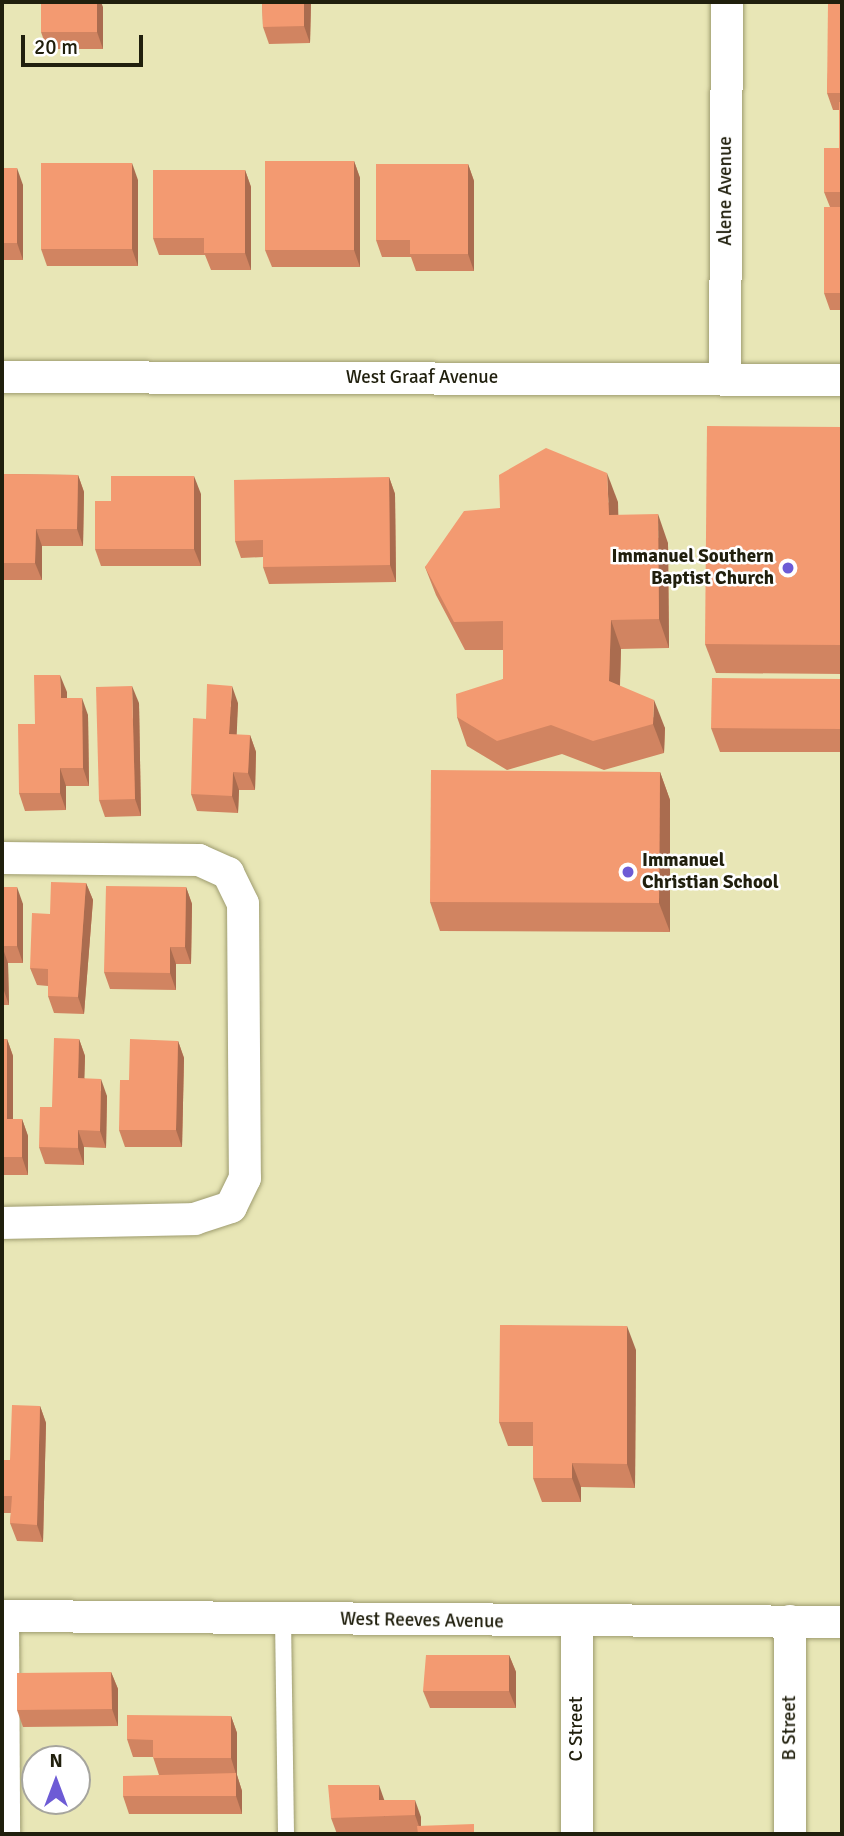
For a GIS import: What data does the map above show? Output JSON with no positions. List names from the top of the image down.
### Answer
{
  "streets": {
    "street": [
      "Alene Avenue",
      "West Graaf Avenue",
      "West Reeves Avenue",
      "B Street",
      "C Street"
    ]
  },
  "crossings": [
    ["Alene Avenue", "West Graaf Avenue"],
    ["West Reeves Avenue", "B Street"],
    ["West Reeves Avenue", "C Street"]
  ],
  "places": ["Immanuel Southern Baptist Church", "Immanuel Christian School"],
  "scale_bar": "20 m",
  "north": "top"
}
